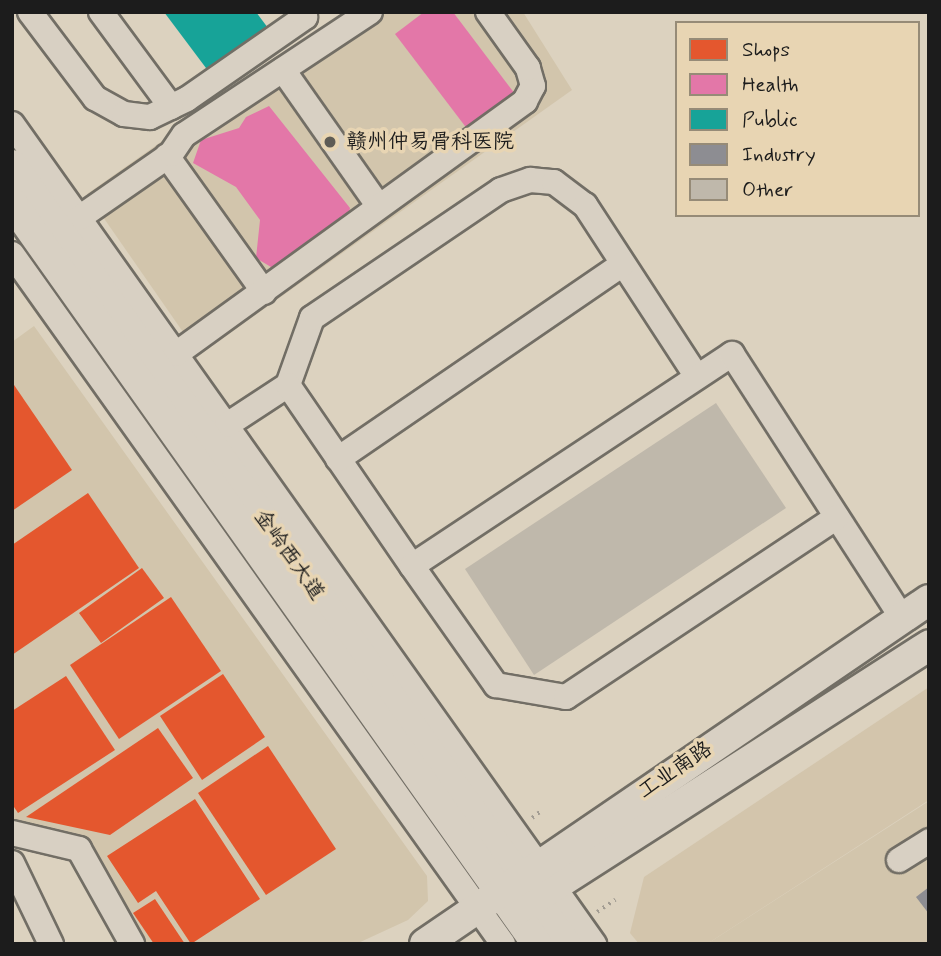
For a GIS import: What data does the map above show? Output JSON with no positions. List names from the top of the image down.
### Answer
{
  "streets": {
    "main road": ["金岭西大道", "工业南路"]
  },
  "crossings": [
    ["金岭西大道", "工业南路"]
  ],
  "places": ["赣州仲易骨科医院"],
  "legend": [
    "Shops",
    "Health",
    "Public",
    "Industry",
    "Other"
  ]
}
